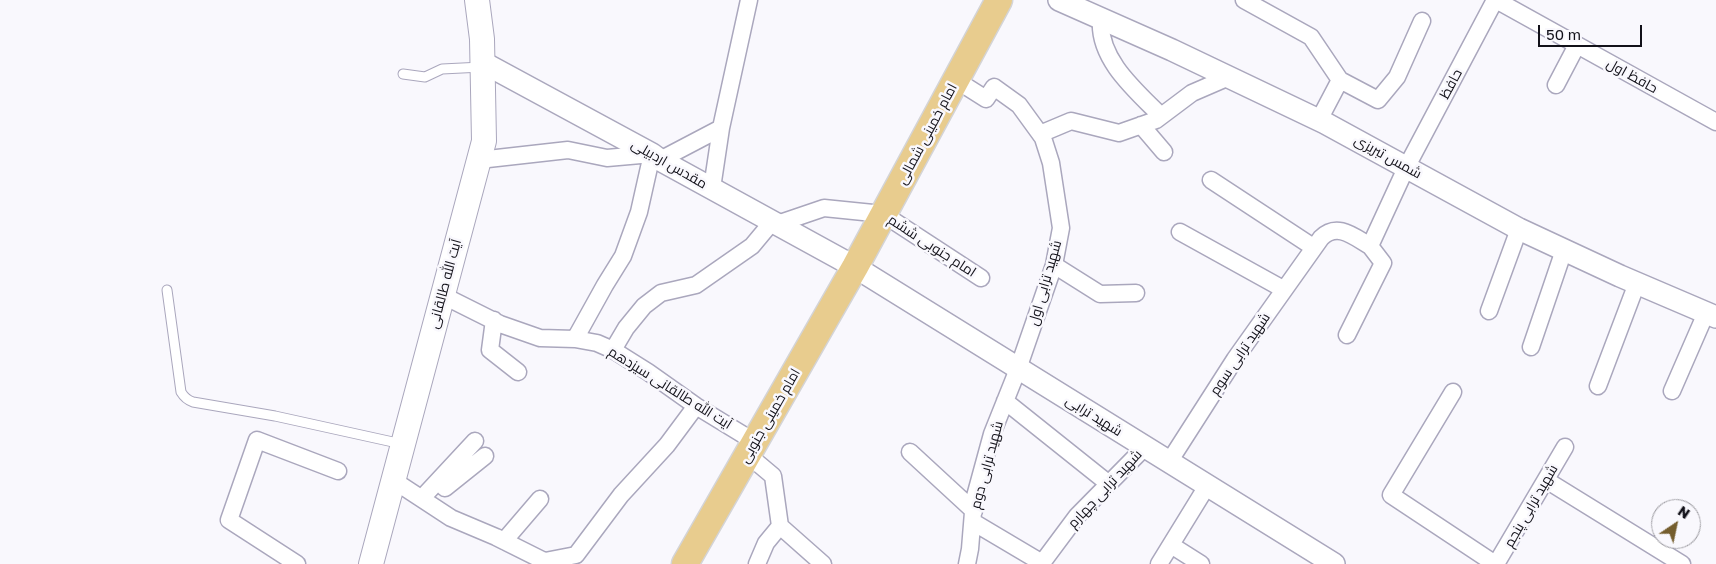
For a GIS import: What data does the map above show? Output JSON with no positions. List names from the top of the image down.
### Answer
{
  "streets": {
    "main road": ["امام خمینی شمالی", "آیت الله طالقانی", "امام خمینی جنوبی"],
    "street": [
      "حافظ اول",
      "حافظ",
      "شمس تبریزی",
      "مقدس اردبیلی",
      "امام جنوبی ششم",
      "شهید ترابی اول",
      "شهید ترابی سوم",
      "آیت الله طالقانی سیزدهم",
      "شهید ترابی",
      "شهید ترابی دوم",
      "شهید ترابی چهارم",
      "شهید ترابی پنجم"
    ]
  },
  "crossings": [
    ["حافظ اول", "حافظ"],
    ["حافظ", "شمس تبریزی"],
    ["حافظ", "شهید ترابی سوم"],
    ["امام خمینی شمالی", "مقدس اردبیلی"],
    ["امام خمینی شمالی", "امام جنوبی ششم"],
    ["امام خمینی شمالی", "شهید ترابی اول"],
    ["امام خمینی شمالی", "امام خمینی جنوبی"],
    ["امام خمینی شمالی", "شهید ترابی"],
    ["مقدس اردبیلی", "آیت الله طالقانی"],
    ["مقدس اردبیلی", "امام خمینی جنوبی"],
    ["مقدس اردبیلی", "شهید ترابی"],
    ["شهید ترابی اول", "شهید ترابی"],
    ["شهید ترابی اول", "شهید ترابی دوم"],
    ["آیت الله طالقانی", "آیت الله طالقانی سیزدهم"],
    ["شهید ترابی سوم", "شهید ترابی"],
    ["آیت الله طالقانی سیزدهم", "امام خمینی جنوبی"],
    ["امام خمینی جنوبی", "شهید ترابی"],
    ["شهید ترابی", "شهید ترابی دوم"],
    ["شهید ترابی", "شهید ترابی چهارم"],
    ["شهید ترابی دوم", "شهید ترابی چهارم"]
  ],
  "scale_bar": "50 m",
  "north": "top right"
}
